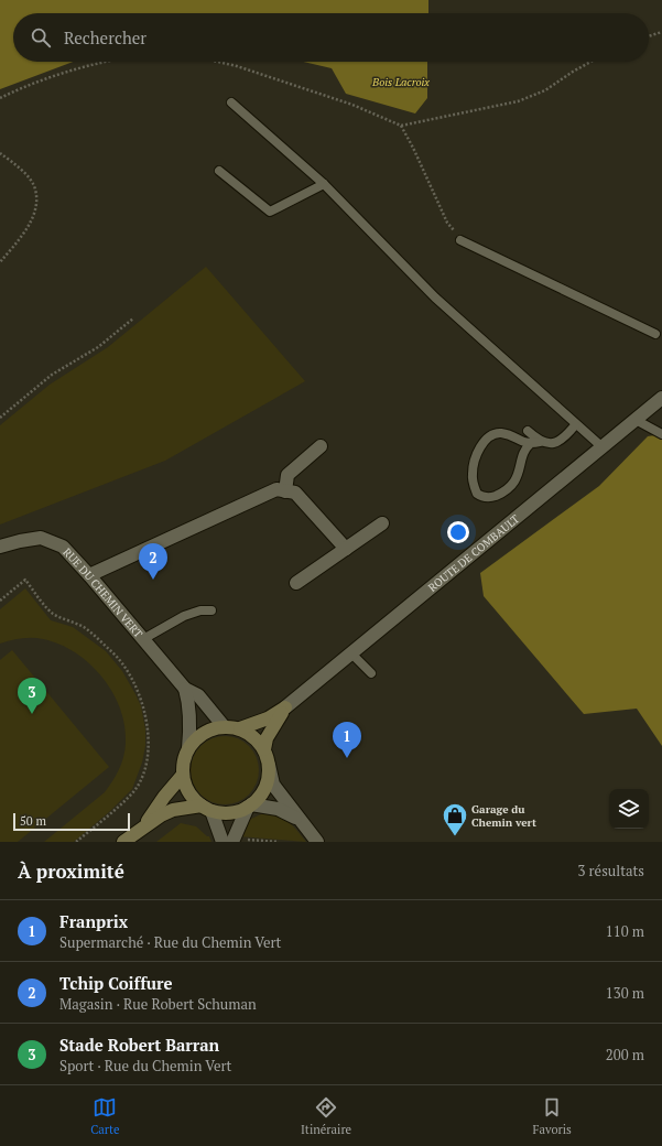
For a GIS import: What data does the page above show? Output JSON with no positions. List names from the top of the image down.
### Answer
{
  "streets": {
    "main road": ["ROUTE DE COMBAULT"],
    "street": ["RUE DU CHEMIN VERT"]
  },
  "crossings": [
    ["ROUTE DE COMBAULT", "RUE DU CHEMIN VERT"]
  ],
  "parks": ["Bois Lacroix"],
  "places": {
    "shop": ["Garage du Chemin vert"]
  },
  "scale_bar": "50 m",
  "page": {
    "search": "Rechercher",
    "pins": ["2", "3", "1"],
    "scale": "50 m",
    "heading": ["À proximité", "3 résultats"],
    "list": [
      {
        "mark": "1",
        "name": "Franprix",
        "note": "Supermarché · Rue du Chemin Vert",
        "value": "110 m"
      },
      {
        "mark": "2",
        "name": "Tchip Coiffure",
        "note": "Magasin · Rue Robert Schuman",
        "value": "130 m"
      },
      {
        "mark": "3",
        "name": "Stade Robert Barran",
        "note": "Sport · Rue du Chemin Vert",
        "value": "200 m"
      }
    ],
    "nav": ["Carte", "Itinéraire", "Favoris"]
  }
}
